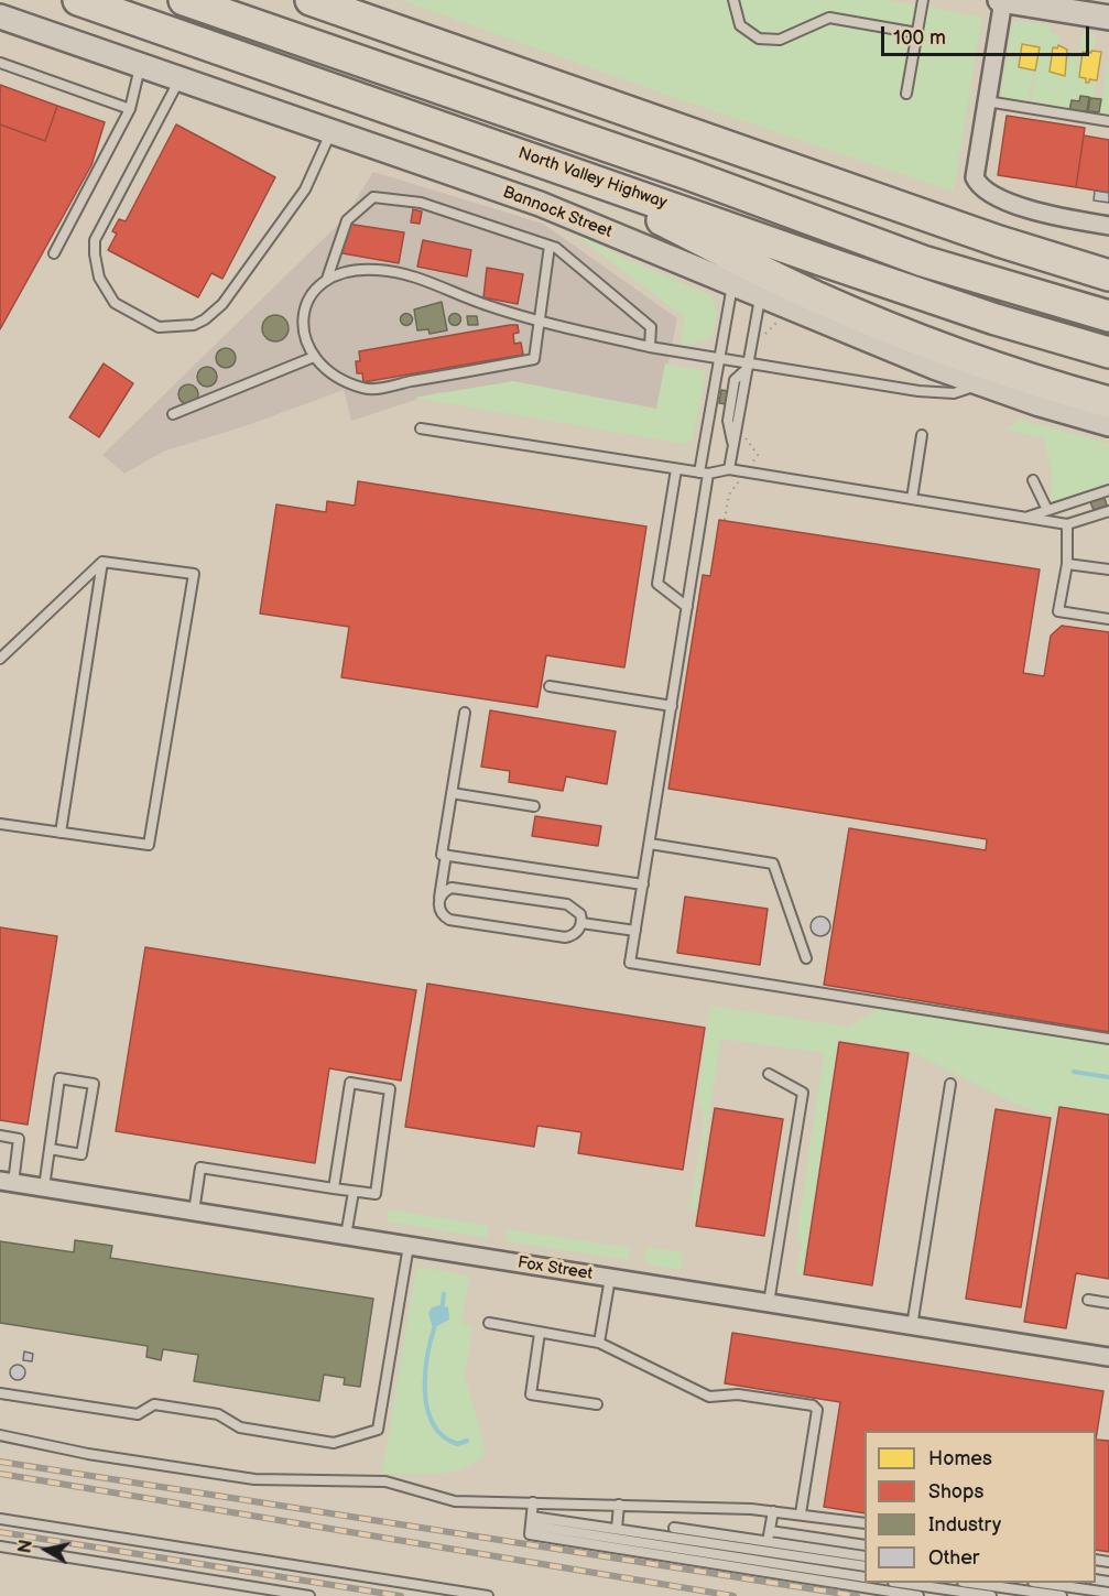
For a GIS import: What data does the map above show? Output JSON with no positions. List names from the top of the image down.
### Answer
{
  "streets": {
    "highway": ["North Valley Highway"],
    "street": ["Bannock Street", "Fox Street"]
  },
  "legend": [
    "Homes",
    "Shops",
    "Industry",
    "Other"
  ],
  "scale_bar": "100 m",
  "north": "left"
}
